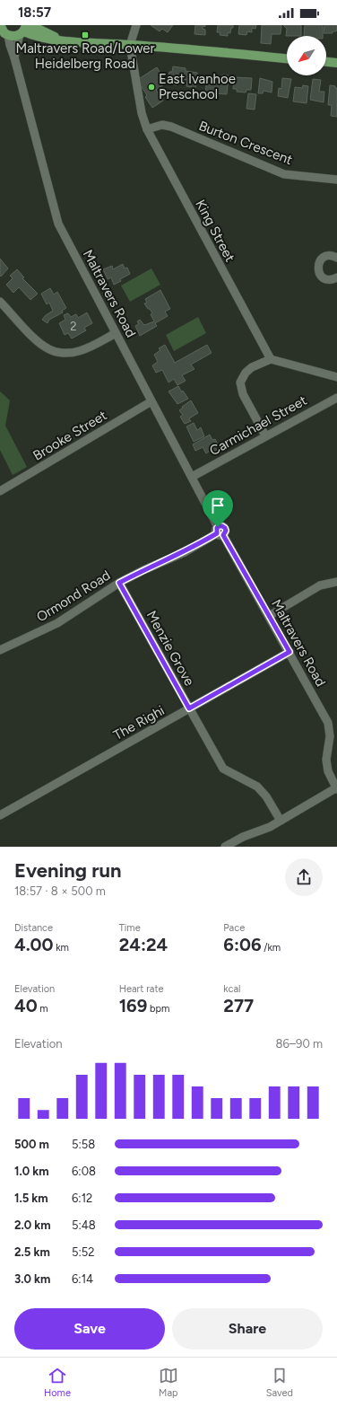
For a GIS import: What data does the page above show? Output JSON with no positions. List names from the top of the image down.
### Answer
{
  "streets": {
    "street": [
      "Burton Crescent",
      "King Street",
      "Maltravers Road",
      "Carmichael Street",
      "Brooke Street",
      "Ormond Road",
      "Menzie Grove",
      "The Righi"
    ]
  },
  "crossings": [
    ["Burton Crescent", "King Street"],
    ["Maltravers Road", "Carmichael Street"],
    ["Maltravers Road", "Brooke Street"],
    ["Maltravers Road", "Ormond Road"],
    ["Maltravers Road", "The Righi"],
    ["Ormond Road", "Menzie Grove"],
    ["Menzie Grove", "The Righi"]
  ],
  "places": {
    "transit": ["Maltravers Road/Lower Heidelberg Road"],
    "other": ["East Ivanhoe Preschool"]
  },
  "house_numbers": ["2"],
  "north": "bottom left",
  "page": {
    "status": "18:57",
    "heading": ["Evening run", "18:57 · 8 × 500 m"],
    "stats": [
      ["Distance", "4.00 km"],
      ["Time", "24:24"],
      ["Pace", "6:06 /km"],
      ["Elevation", "40 m"],
      ["Heart rate", "169 bpm"],
      ["kcal", "277"]
    ],
    "chart": ["Elevation", "86–90 m"],
    "list": [
      {
        "name": "500 m",
        "note": "5:58"
      },
      {
        "name": "1.0 km",
        "note": "6:08"
      },
      {
        "name": "1.5 km",
        "note": "6:12"
      },
      {
        "name": "2.0 km",
        "note": "5:48"
      },
      {
        "name": "2.5 km",
        "note": "5:52"
      },
      {
        "name": "3.0 km",
        "note": "6:14"
      }
    ],
    "buttons": ["Save", "Share"],
    "tabs": ["Home", "Map", "Saved"]
  }
}
